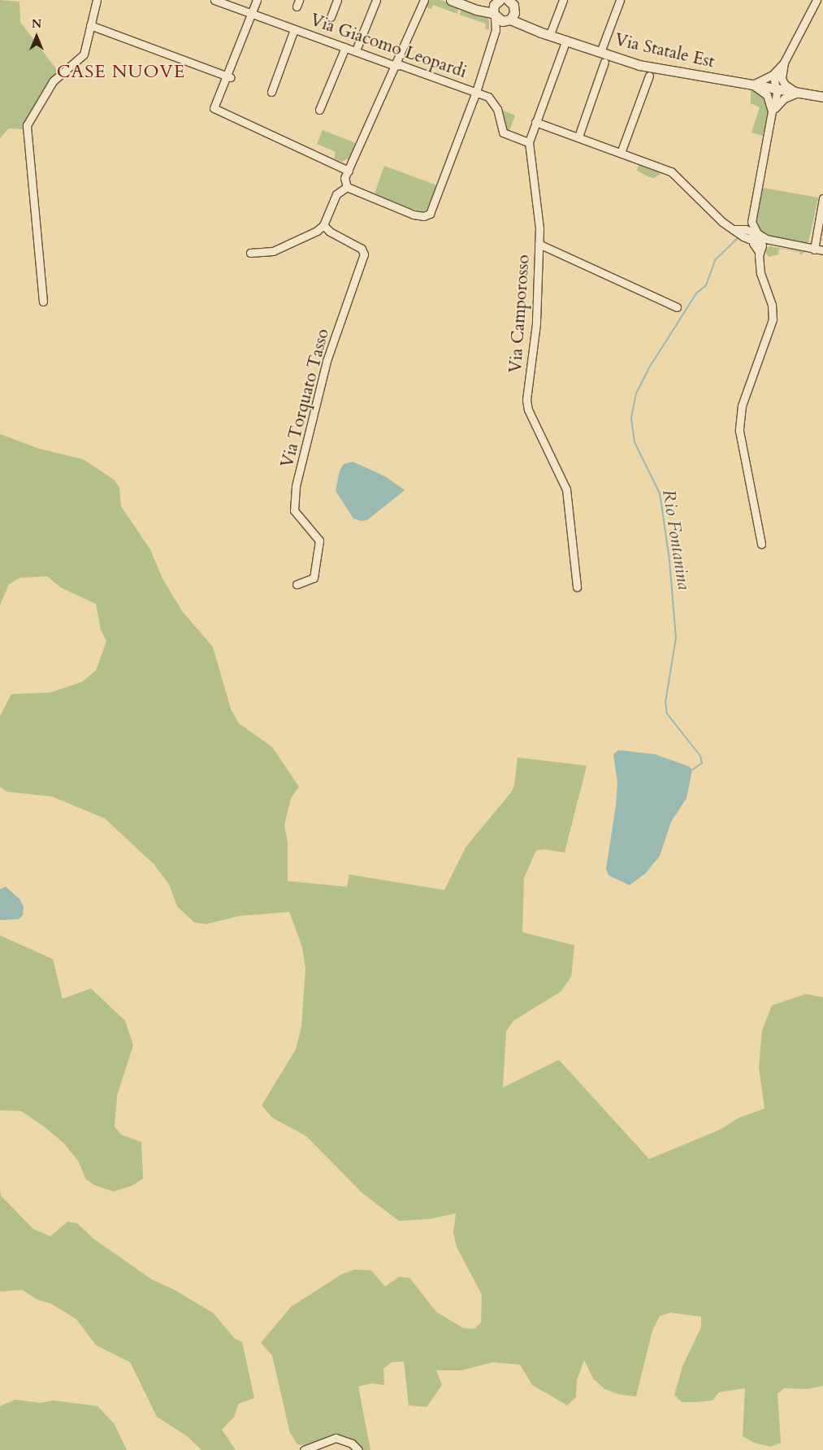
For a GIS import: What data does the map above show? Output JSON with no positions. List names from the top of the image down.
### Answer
{
  "streets": {
    "street": [
      "Via Giacomo Leopardi",
      "Via Statale Est",
      "Via Camporosso",
      "Via Torquato Tasso"
    ]
  },
  "crossings": [
    ["Via Giacomo Leopardi", "Via Camporosso"],
    ["Via Statale Est", "Via Camporosso"]
  ],
  "districts": ["CASE NUOVE"],
  "water": ["Rio Fontanina"],
  "north": "top"
}
